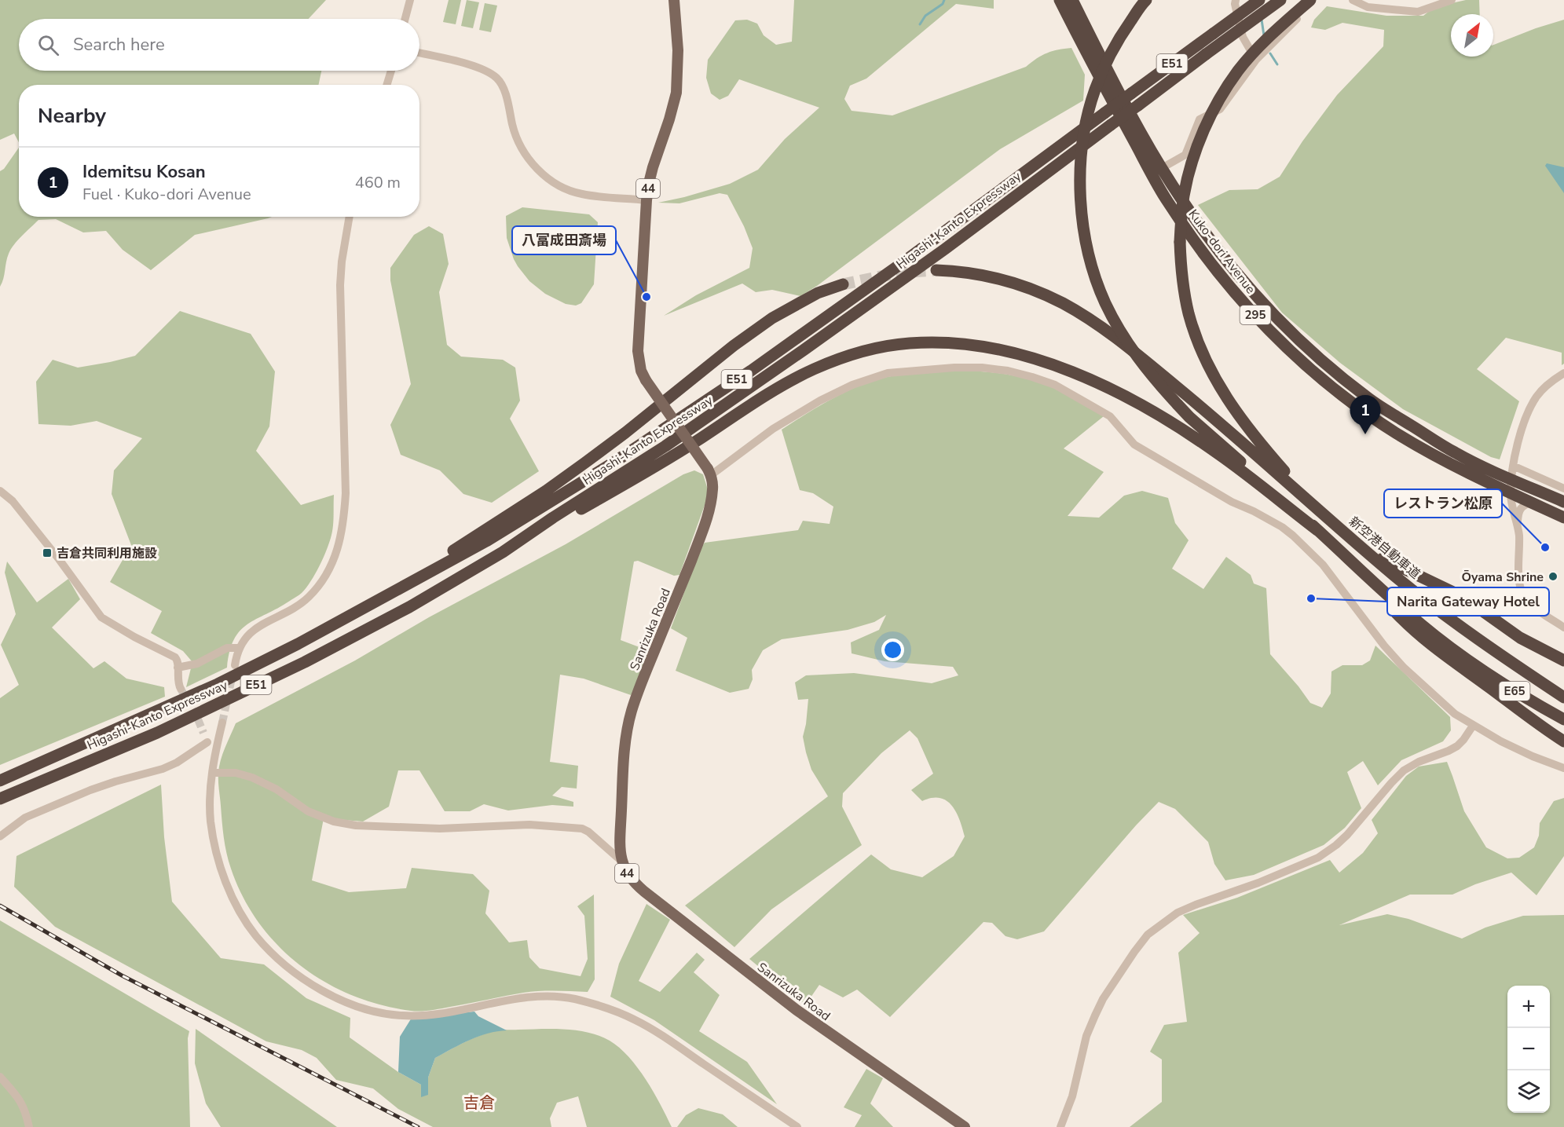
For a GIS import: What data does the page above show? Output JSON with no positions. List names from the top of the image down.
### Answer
{
  "streets": {
    "highway": [
      "E51",
      "Higashi-Kanto Expressway",
      "Kuko-dori Avenue",
      "295",
      "新空港自動車道",
      "E65"
    ],
    "main road": ["44", "Sanrizuka Road"]
  },
  "crossings": [
    ["44", "Sanrizuka Road"]
  ],
  "districts": ["吉倉"],
  "places": {
    "other": [
      "八富成田斎場",
      "レストラン松原",
      "Ōyama Shrine",
      "Narita Gateway Hotel"
    ],
    "transit": ["吉倉共同利用施設"]
  },
  "north": "top right",
  "page": {
    "search": "Search here",
    "heading": "Nearby",
    "list": [
      {
        "mark": "1",
        "name": "Idemitsu Kosan",
        "note": "Fuel · Kuko-dori Avenue",
        "value": "460 m"
      }
    ],
    "pins": "1",
    "map_buttons": ["+", "−"]
  }
}
